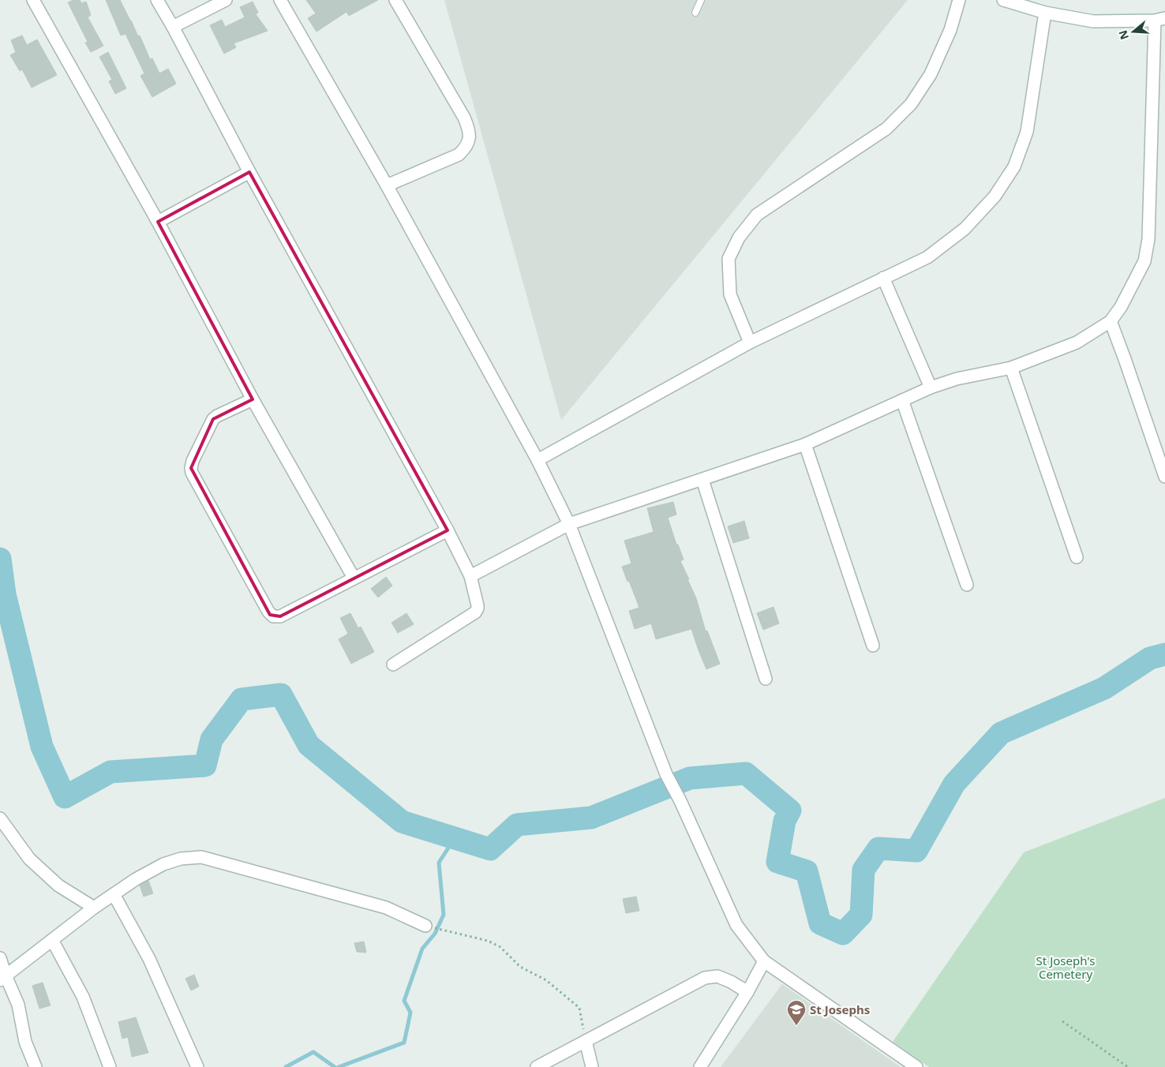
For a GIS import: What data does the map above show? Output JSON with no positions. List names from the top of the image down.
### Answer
{
  "parks": ["St Joseph's Cemetery"],
  "places": {
    "school or university": ["St Josephs"]
  },
  "north": "left"
}
